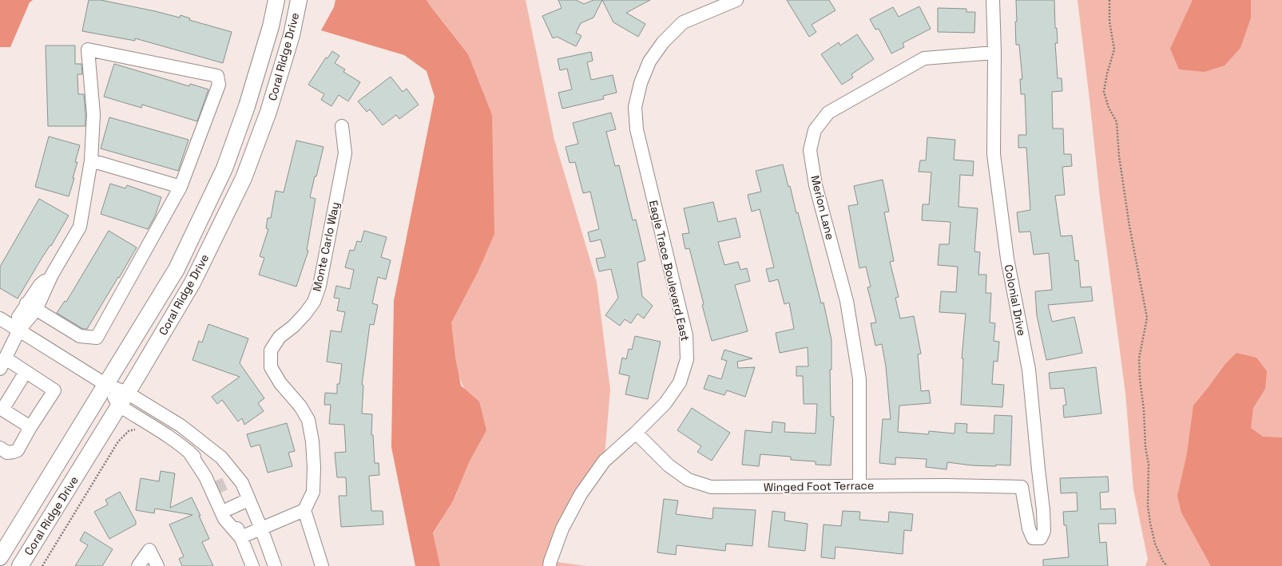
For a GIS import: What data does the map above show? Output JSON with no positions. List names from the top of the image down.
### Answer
{
  "streets": {
    "main road": ["Coral Ridge Drive"],
    "street": [
      "Merion Lane",
      "Monte Carlo Way",
      "Eagle Trace Boulevard East",
      "Colonial Drive",
      "Winged Foot Terrace"
    ]
  },
  "crossings": [
    ["Merion Lane", "Colonial Drive"],
    ["Merion Lane", "Winged Foot Terrace"],
    ["Eagle Trace Boulevard East", "Winged Foot Terrace"],
    ["Colonial Drive", "Winged Foot Terrace"]
  ]
}
